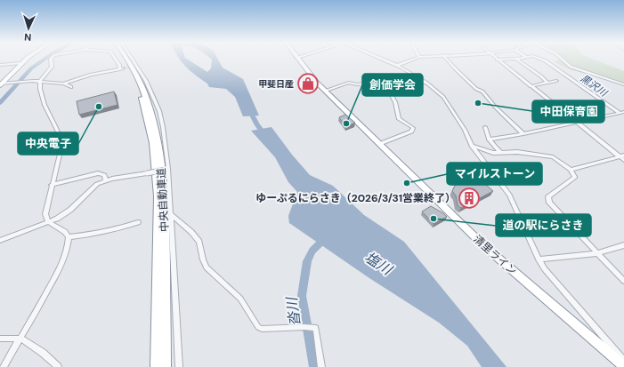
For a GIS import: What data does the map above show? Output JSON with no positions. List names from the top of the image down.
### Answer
{
  "streets": {
    "highway": ["中央自動車道", "清里ライン"]
  },
  "water": ["黒沢川", "塩川", "沓川"],
  "places": {
    "shop": ["甲斐日産"],
    "other": [
      "中田保育園",
      "中央電子",
      "創価学会",
      "マイルストーン",
      "道の駅にらさき"
    ],
    "building": ["ゆーぷるにらさき（2026/3/31営業終了）"]
  },
  "north": "bottom"
}
